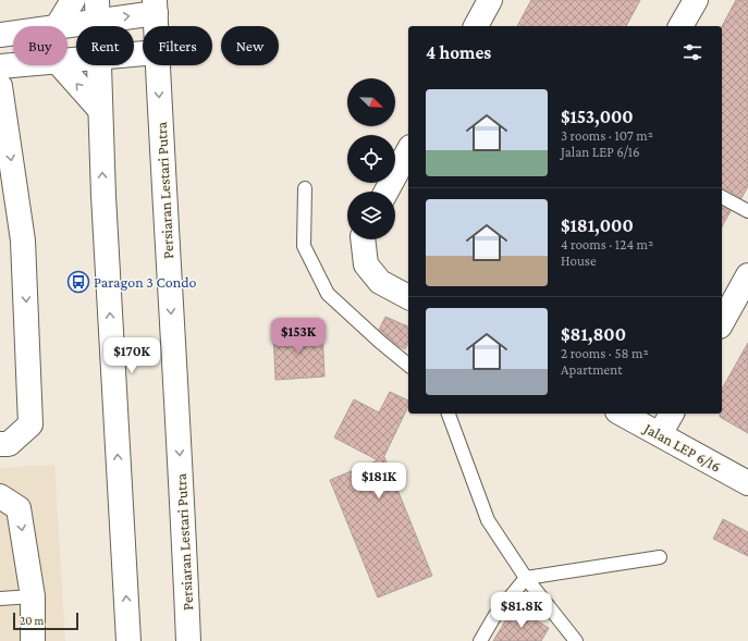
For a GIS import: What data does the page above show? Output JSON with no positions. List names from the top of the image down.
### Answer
{
  "streets": {
    "street": ["Persiaran Lestari Putra", "Jalan LEP 6/16"]
  },
  "places": {
    "bus stop": ["Paragon 3 Condo"]
  },
  "scale_bar": "20 m",
  "north": "bottom right",
  "page": {
    "chip": [
      "Buy",
      "Rent",
      "Filters",
      "New"
    ],
    "heading": "4 homes",
    "list": [
      {
        "name": "$153,000",
        "note": "3 rooms · 107 m² · Jalan LEP 6/16"
      },
      {
        "name": "$181,000",
        "note": "4 rooms · 124 m² · House"
      },
      {
        "name": "$81,800",
        "note": "2 rooms · 58 m² · Apartment"
      }
    ],
    "price": [
      "$153K",
      "$170K",
      "$181K",
      "$81.8K"
    ],
    "scale": "20 m"
  }
}
